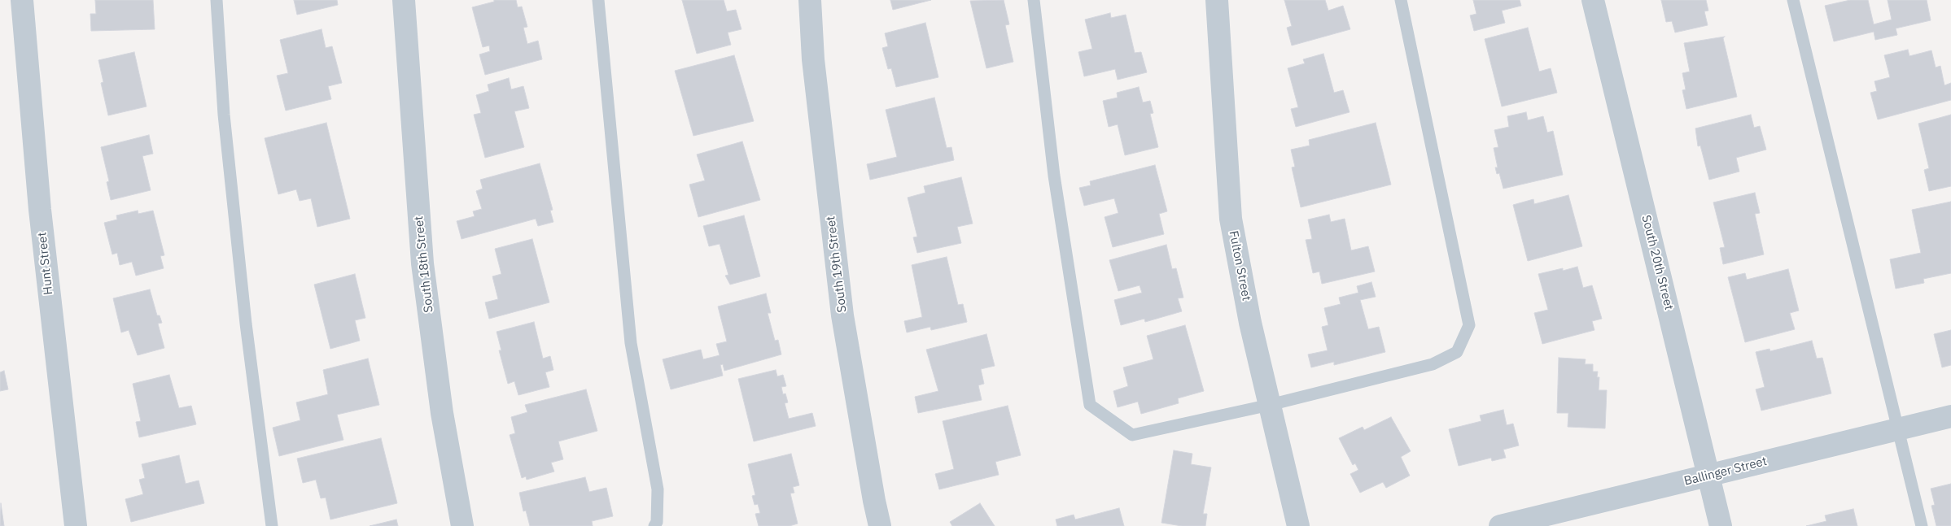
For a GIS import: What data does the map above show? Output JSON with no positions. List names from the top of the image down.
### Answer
{
  "streets": {
    "street": [
      "South 20th Street",
      "Hunt Street",
      "South 18th Street",
      "South 19th Street",
      "Fulton Street",
      "Ballinger Street"
    ]
  },
  "crossings": [
    ["South 20th Street", "Ballinger Street"]
  ]
}
